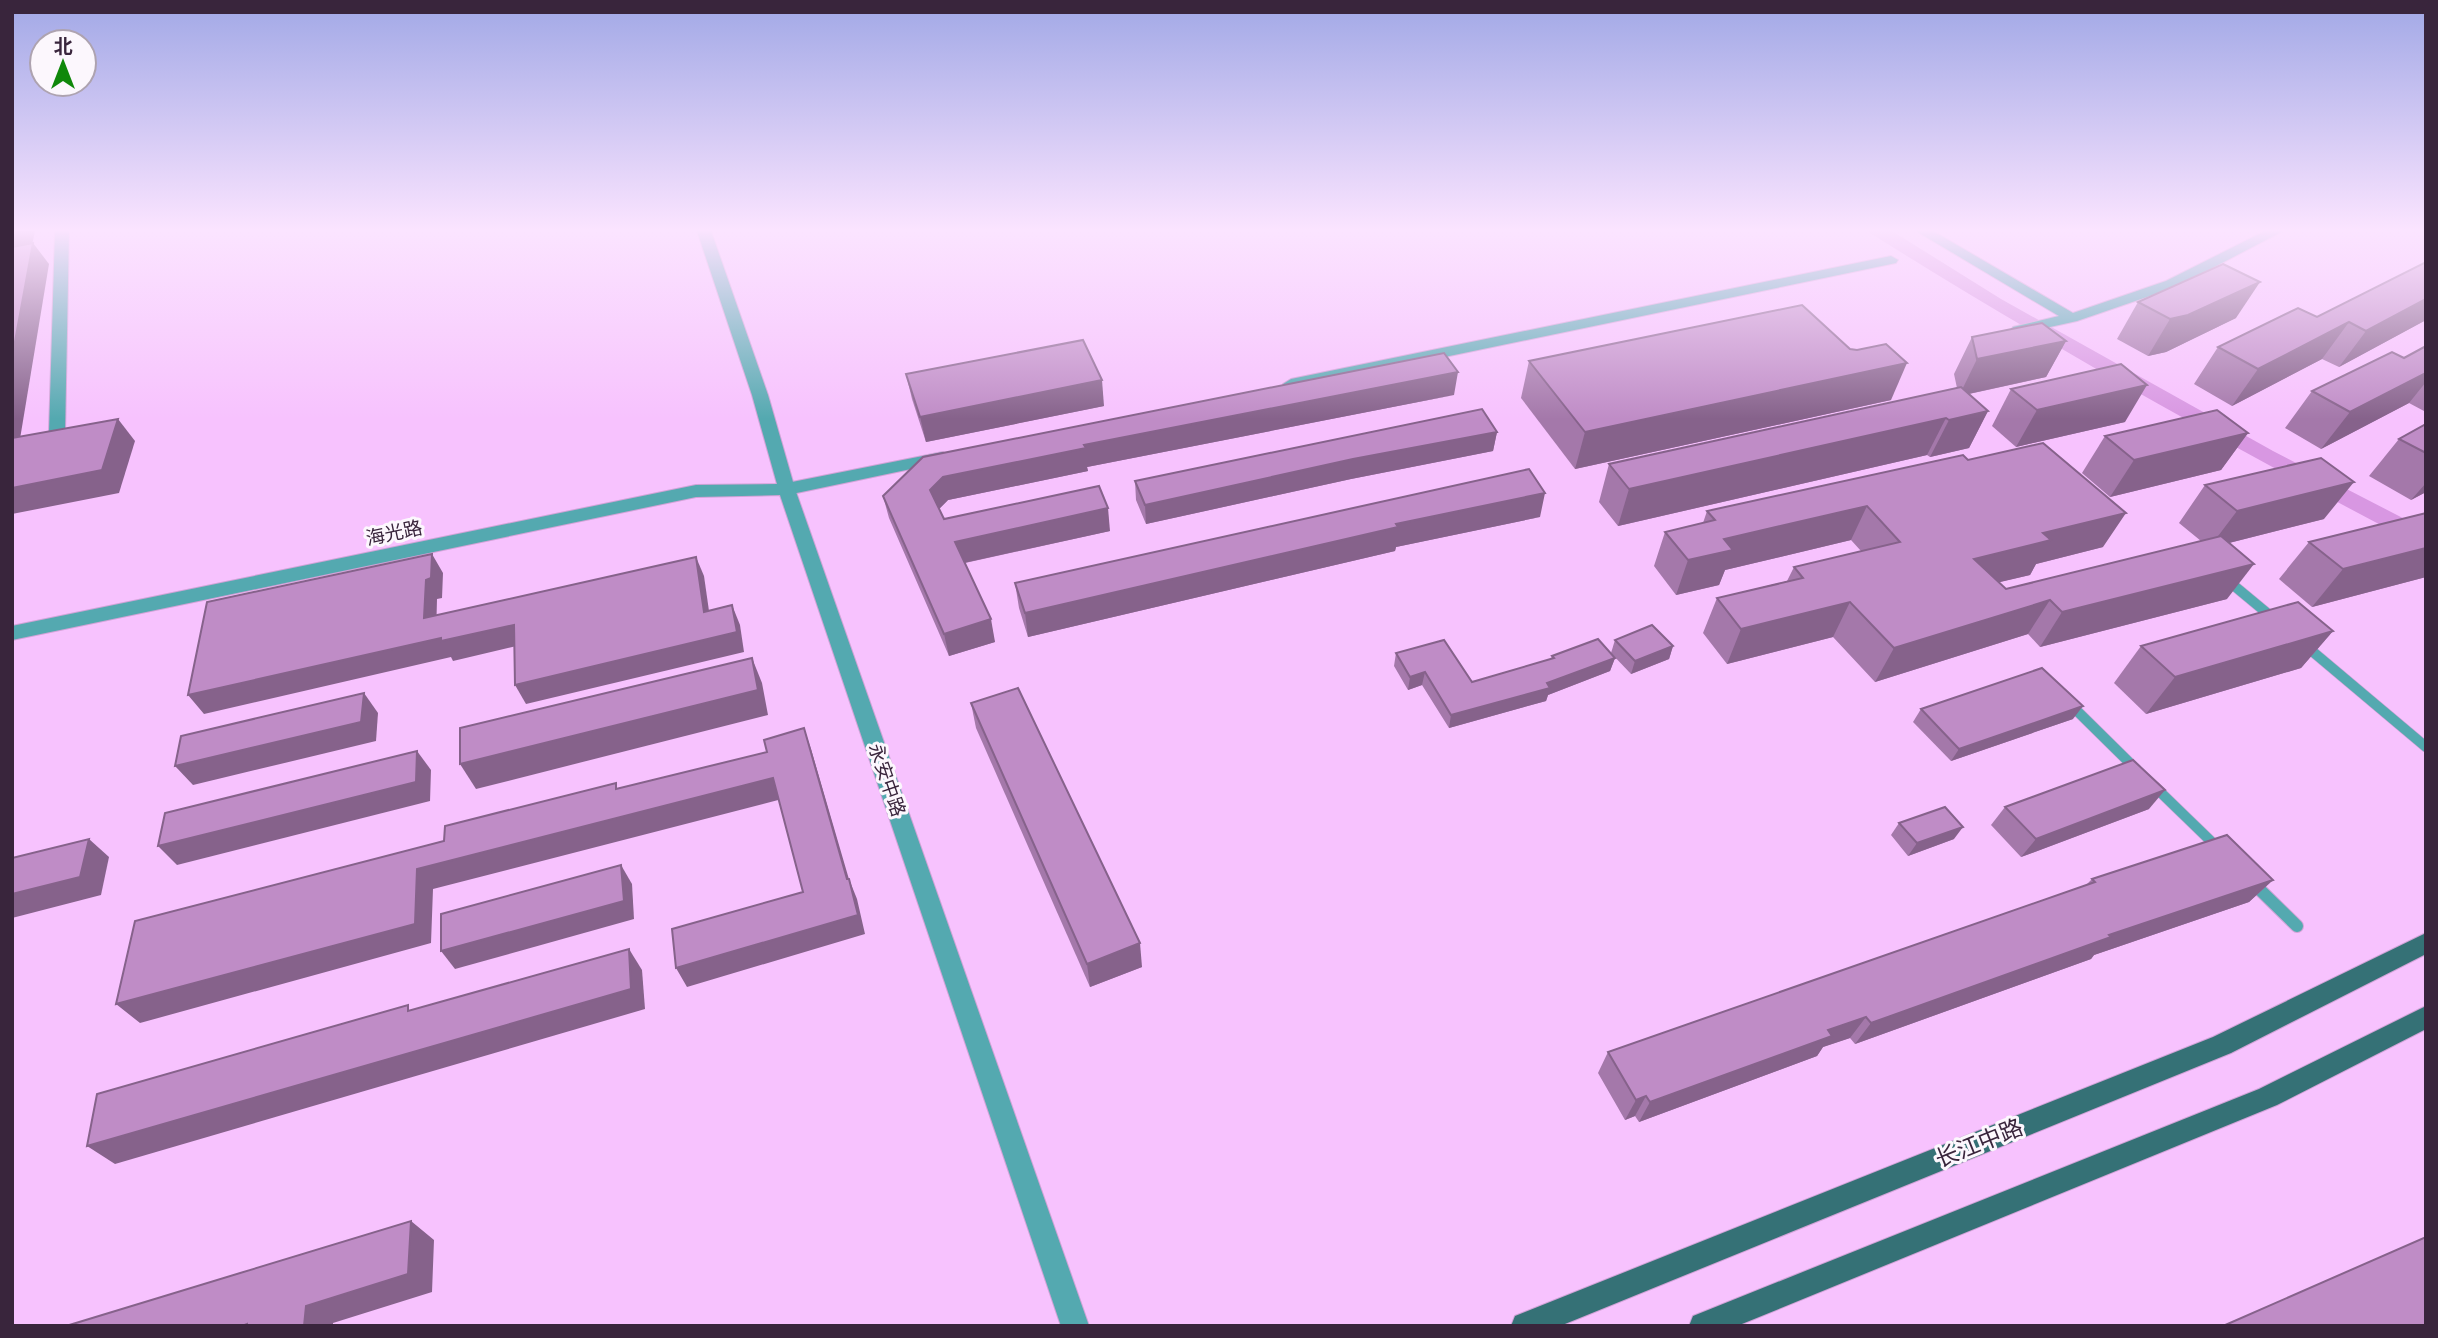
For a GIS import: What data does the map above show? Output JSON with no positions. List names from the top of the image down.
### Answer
{
  "streets": {
    "main road": ["长江中路"],
    "street": ["海光路", "永安中路"]
  },
  "crossings": [
    ["海光路", "永安中路"]
  ],
  "north": "top"
}
